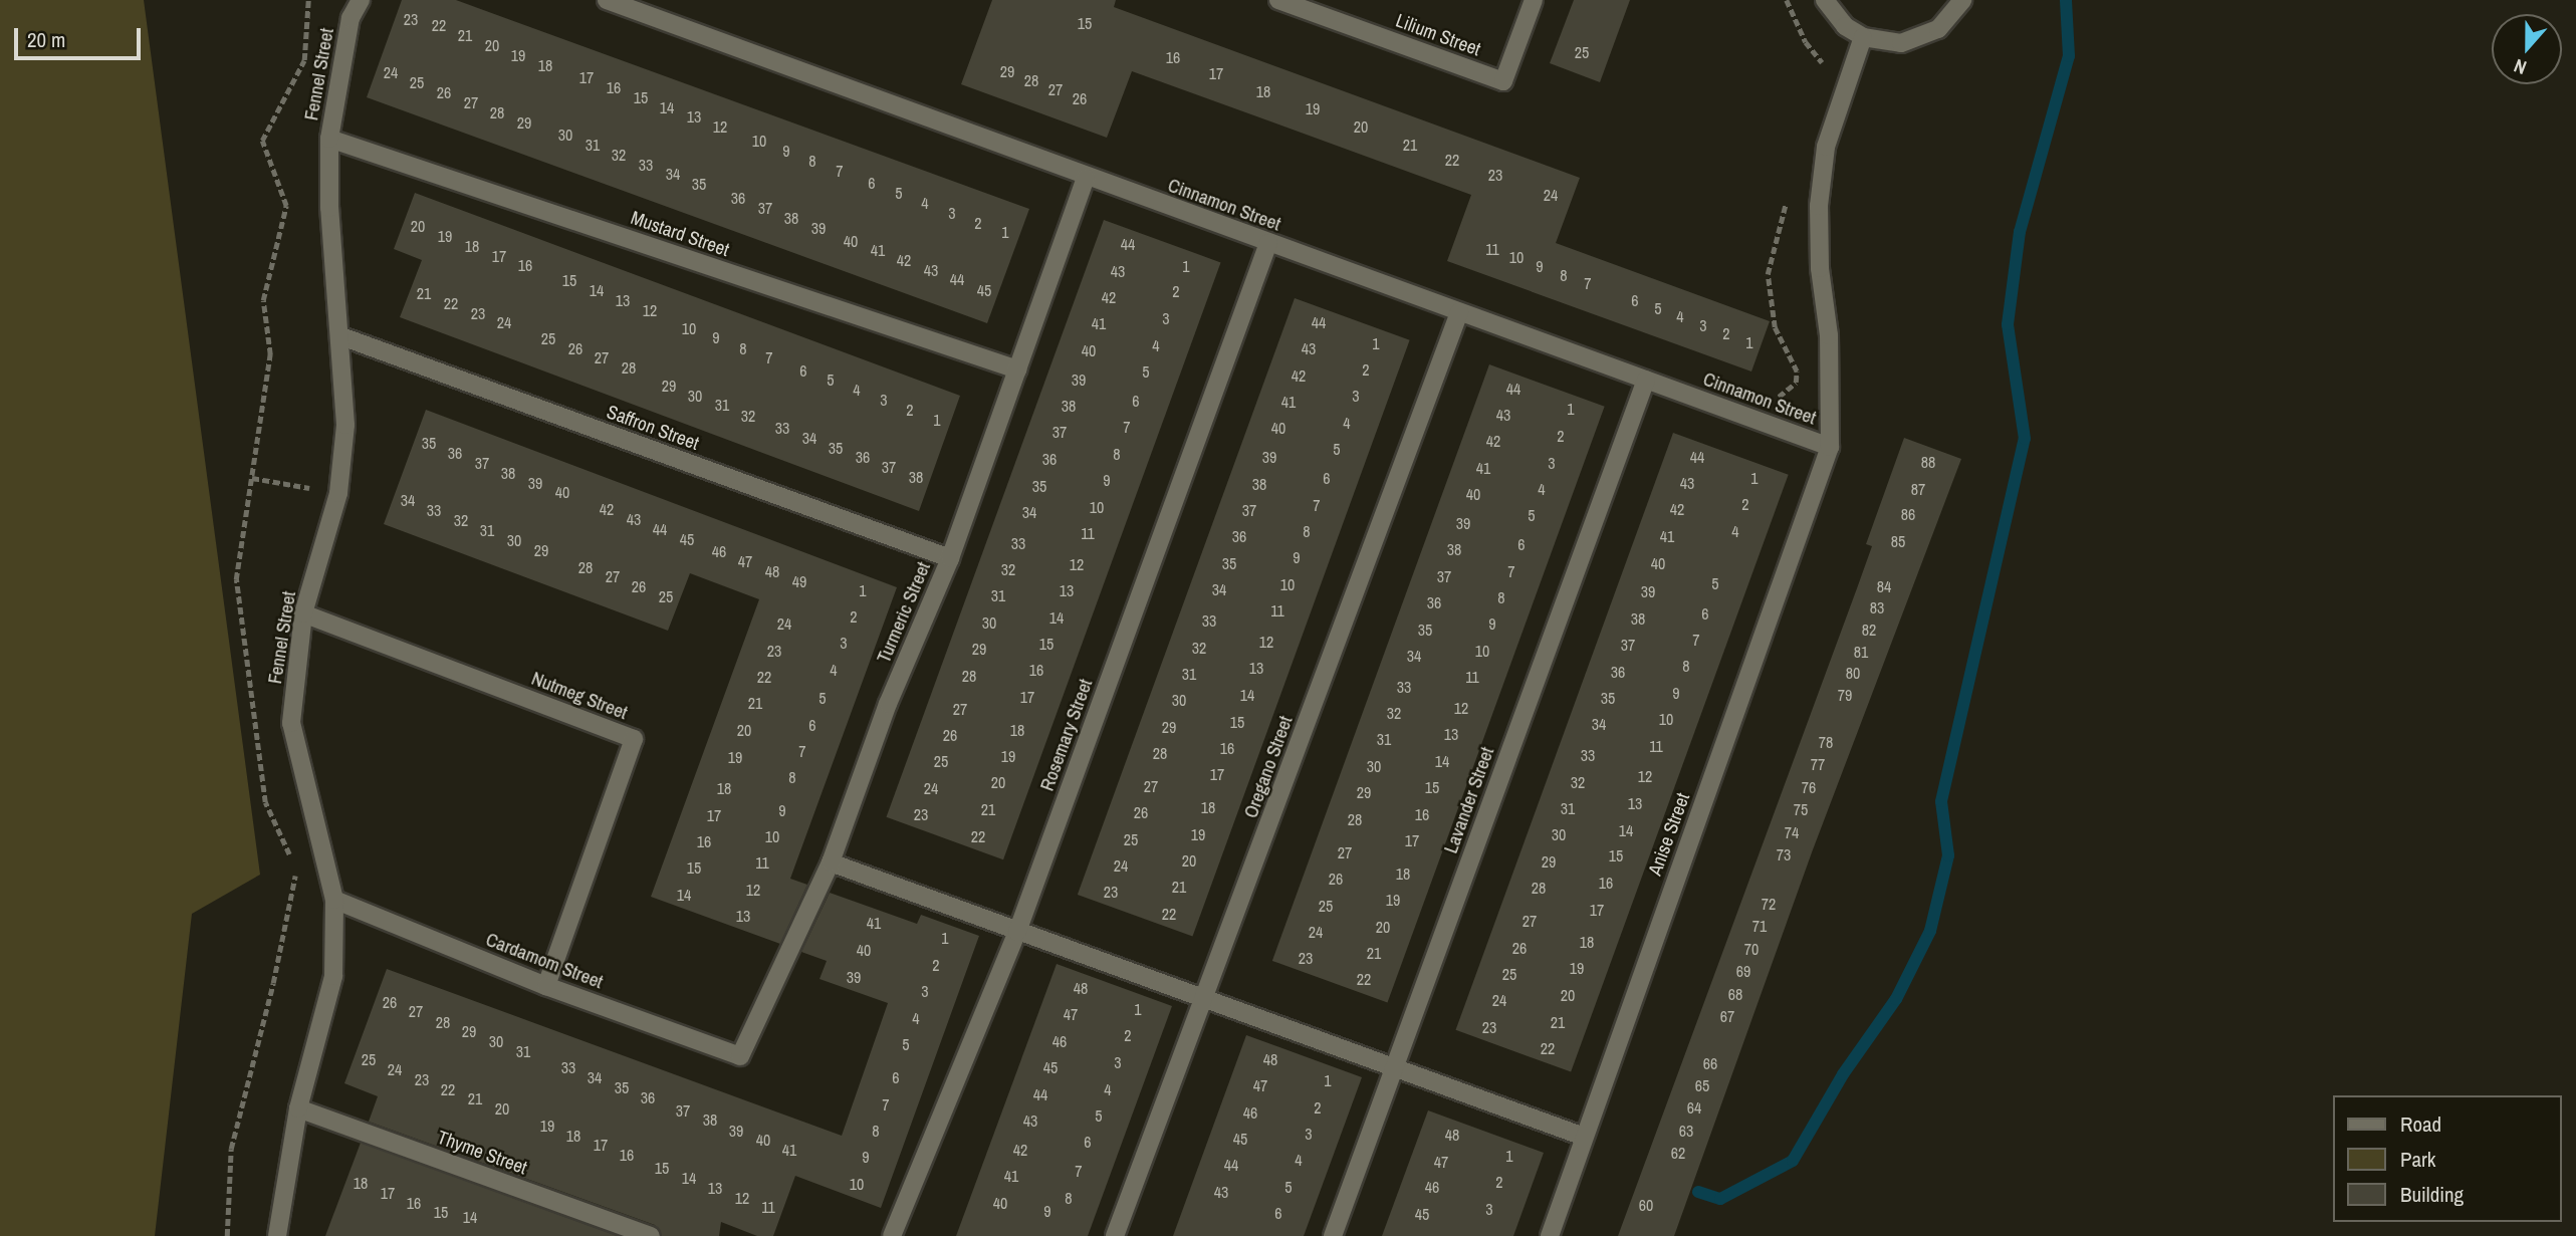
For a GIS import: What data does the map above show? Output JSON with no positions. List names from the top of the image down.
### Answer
{
  "streets": {
    "street": [
      "Lilium Street",
      "Fennel Street",
      "Cinnamon Street",
      "Mustard Street",
      "Saffron Street",
      "Turmeric Street",
      "Nutmeg Street",
      "Rosemary Street",
      "Oregano Street",
      "Lavander Street",
      "Anise Street",
      "Cardamom Street",
      "Thyme Street"
    ]
  },
  "crossings": [
    ["Fennel Street", "Mustard Street"],
    ["Fennel Street", "Saffron Street"],
    ["Fennel Street", "Nutmeg Street"],
    ["Fennel Street", "Cardamom Street"],
    ["Fennel Street", "Thyme Street"],
    ["Cinnamon Street", "Turmeric Street"],
    ["Cinnamon Street", "Rosemary Street"],
    ["Cinnamon Street", "Oregano Street"],
    ["Cinnamon Street", "Lavander Street"],
    ["Cinnamon Street", "Anise Street"],
    ["Mustard Street", "Turmeric Street"],
    ["Saffron Street", "Turmeric Street"],
    ["Turmeric Street", "Cardamom Street"],
    ["Nutmeg Street", "Cardamom Street"]
  ],
  "house_numbers": [
    "23",
    "15",
    "22",
    "21",
    "20",
    "25",
    "19",
    "16",
    "18",
    "29",
    "24",
    "17",
    "17",
    "28",
    "25",
    "16",
    "27",
    "18",
    "26",
    "15",
    "26",
    "27",
    "14",
    "19",
    "28",
    "13",
    "29",
    "12",
    "20",
    "30",
    "10",
    "31",
    "21",
    "9",
    "32",
    "22",
    "8",
    "33",
    "7",
    "34",
    "23",
    "6",
    "35",
    "5",
    "24",
    "36",
    "4",
    "37",
    "3",
    "38",
    "2",
    "20",
    "39",
    "1",
    "19",
    "40",
    "44",
    "18",
    "11",
    "41",
    "17",
    "10",
    "42",
    "16",
    "1",
    "9",
    "43",
    "43",
    "8",
    "44",
    "15",
    "7",
    "14",
    "45",
    "2",
    "21",
    "42",
    "13",
    "6",
    "22",
    "5",
    "12",
    "23",
    "4",
    "3",
    "24",
    "44",
    "41",
    "3",
    "10",
    "2",
    "9",
    "25",
    "1",
    "1",
    "4",
    "26",
    "8",
    "43",
    "40",
    "27",
    "7",
    "28",
    "2",
    "6",
    "5",
    "42",
    "5",
    "39",
    "29",
    "44",
    "4",
    "30",
    "3",
    "3",
    "6",
    "41",
    "31",
    "38",
    "1",
    "2",
    "43",
    "32",
    "1",
    "4",
    "7",
    "33",
    "40",
    "37",
    "2",
    "34",
    "42",
    "35",
    "35",
    "5",
    "36",
    "8",
    "36",
    "39",
    "44",
    "36",
    "88",
    "37",
    "3",
    "37",
    "41",
    "38",
    "38",
    "6",
    "1",
    "9",
    "39",
    "43",
    "38",
    "35",
    "4",
    "87",
    "40",
    "40",
    "34",
    "2",
    "7",
    "10",
    "42",
    "42",
    "33",
    "37",
    "34",
    "86",
    "5",
    "43",
    "32",
    "39",
    "44",
    "31",
    "8",
    "4",
    "11",
    "36",
    "41",
    "45",
    "30",
    "85",
    "33",
    "6",
    "38",
    "29",
    "46",
    "9",
    "47",
    "35",
    "40",
    "12",
    "28",
    "32",
    "48",
    "7",
    "27",
    "37",
    "49",
    "5",
    "10",
    "26",
    "84",
    "34",
    "1",
    "13",
    "39",
    "31",
    "25",
    "8",
    "36",
    "83",
    "11",
    "6",
    "2",
    "14",
    "38",
    "33",
    "30",
    "24",
    "9",
    "35",
    "82",
    "7",
    "12",
    "3",
    "15",
    "37",
    "32",
    "29",
    "23",
    "10",
    "81",
    "34",
    "8",
    "13",
    "4",
    "16",
    "36",
    "80",
    "31",
    "28",
    "22",
    "11",
    "33",
    "9",
    "14",
    "79",
    "17",
    "5",
    "35",
    "30",
    "21",
    "12",
    "27",
    "32",
    "10",
    "15",
    "34",
    "6",
    "29",
    "20",
    "18",
    "13",
    "26",
    "31",
    "78",
    "11",
    "16",
    "7",
    "28",
    "33",
    "19",
    "19",
    "25",
    "14",
    "77",
    "30",
    "17",
    "12",
    "8",
    "20",
    "32",
    "27",
    "15",
    "76",
    "18",
    "24",
    "29",
    "13",
    "18",
    "31",
    "21",
    "75",
    "9",
    "26",
    "23",
    "16",
    "17",
    "28",
    "14",
    "74",
    "19",
    "30",
    "10",
    "22",
    "25",
    "17",
    "16",
    "27",
    "73",
    "15",
    "20",
    "29",
    "11",
    "24",
    "15",
    "18",
    "26",
    "16",
    "21",
    "28",
    "12",
    "23",
    "14",
    "19",
    "72",
    "25",
    "17",
    "22",
    "13",
    "27",
    "41",
    "71",
    "20",
    "24",
    "1",
    "18",
    "26",
    "70",
    "40",
    "21",
    "23",
    "2",
    "19",
    "69",
    "25",
    "39",
    "22",
    "48",
    "3",
    "68",
    "20",
    "24",
    "26",
    "1",
    "27",
    "47",
    "67",
    "4",
    "28",
    "21",
    "23",
    "29",
    "2",
    "30",
    "46",
    "5",
    "22",
    "31",
    "25",
    "48",
    "3",
    "66",
    "33",
    "45",
    "24",
    "34",
    "6",
    "23",
    "1",
    "47",
    "65",
    "35",
    "22",
    "4",
    "44",
    "36",
    "21",
    "7",
    "2",
    "64",
    "20",
    "37",
    "46",
    "5",
    "38",
    "43",
    "19",
    "39",
    "8",
    "63",
    "3",
    "48",
    "18",
    "45",
    "40",
    "6",
    "17",
    "41",
    "42",
    "62",
    "16",
    "1",
    "9",
    "4",
    "47",
    "44",
    "15",
    "7",
    "41",
    "14",
    "2",
    "18",
    "10",
    "5",
    "46",
    "13",
    "43",
    "17",
    "12",
    "8",
    "16",
    "40",
    "60",
    "11",
    "3",
    "9",
    "15",
    "6",
    "45",
    "14"
  ],
  "legend": ["Road", "Park", "Building"],
  "scale_bar": "20 m",
  "north": "bottom"
}
